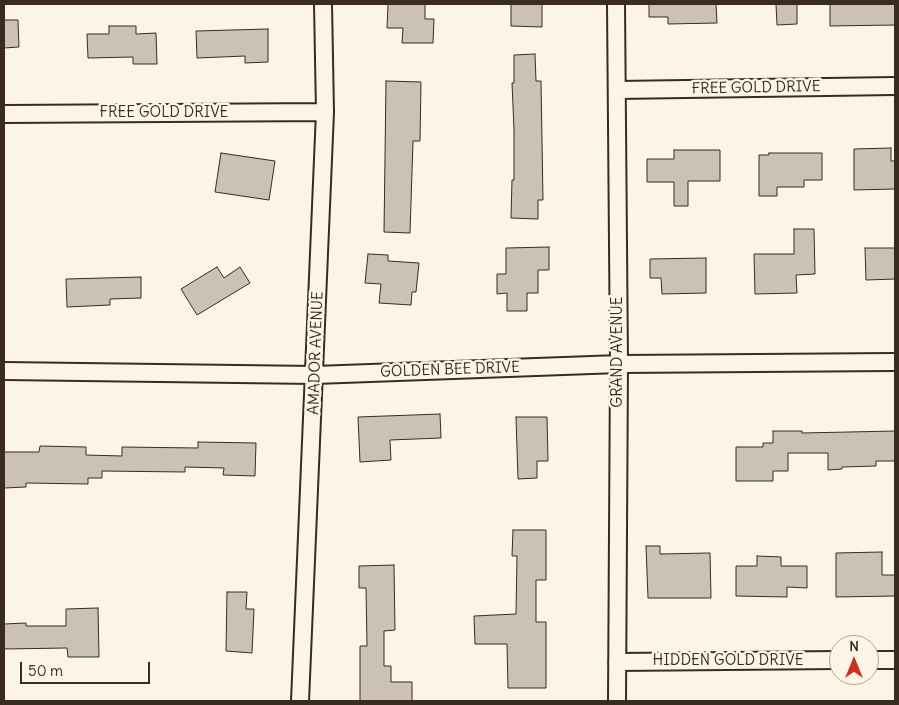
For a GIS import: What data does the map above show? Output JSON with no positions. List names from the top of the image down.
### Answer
{
  "streets": {
    "street": [
      "FREE GOLD DRIVE",
      "GRAND AVENUE",
      "AMADOR AVENUE",
      "GOLDEN BEE DRIVE",
      "HIDDEN GOLD DRIVE"
    ]
  },
  "crossings": [
    ["FREE GOLD DRIVE", "GRAND AVENUE"],
    ["FREE GOLD DRIVE", "AMADOR AVENUE"],
    ["GRAND AVENUE", "GOLDEN BEE DRIVE"],
    ["GRAND AVENUE", "HIDDEN GOLD DRIVE"],
    ["AMADOR AVENUE", "GOLDEN BEE DRIVE"]
  ],
  "scale_bar": "50 m",
  "north": "top"
}
